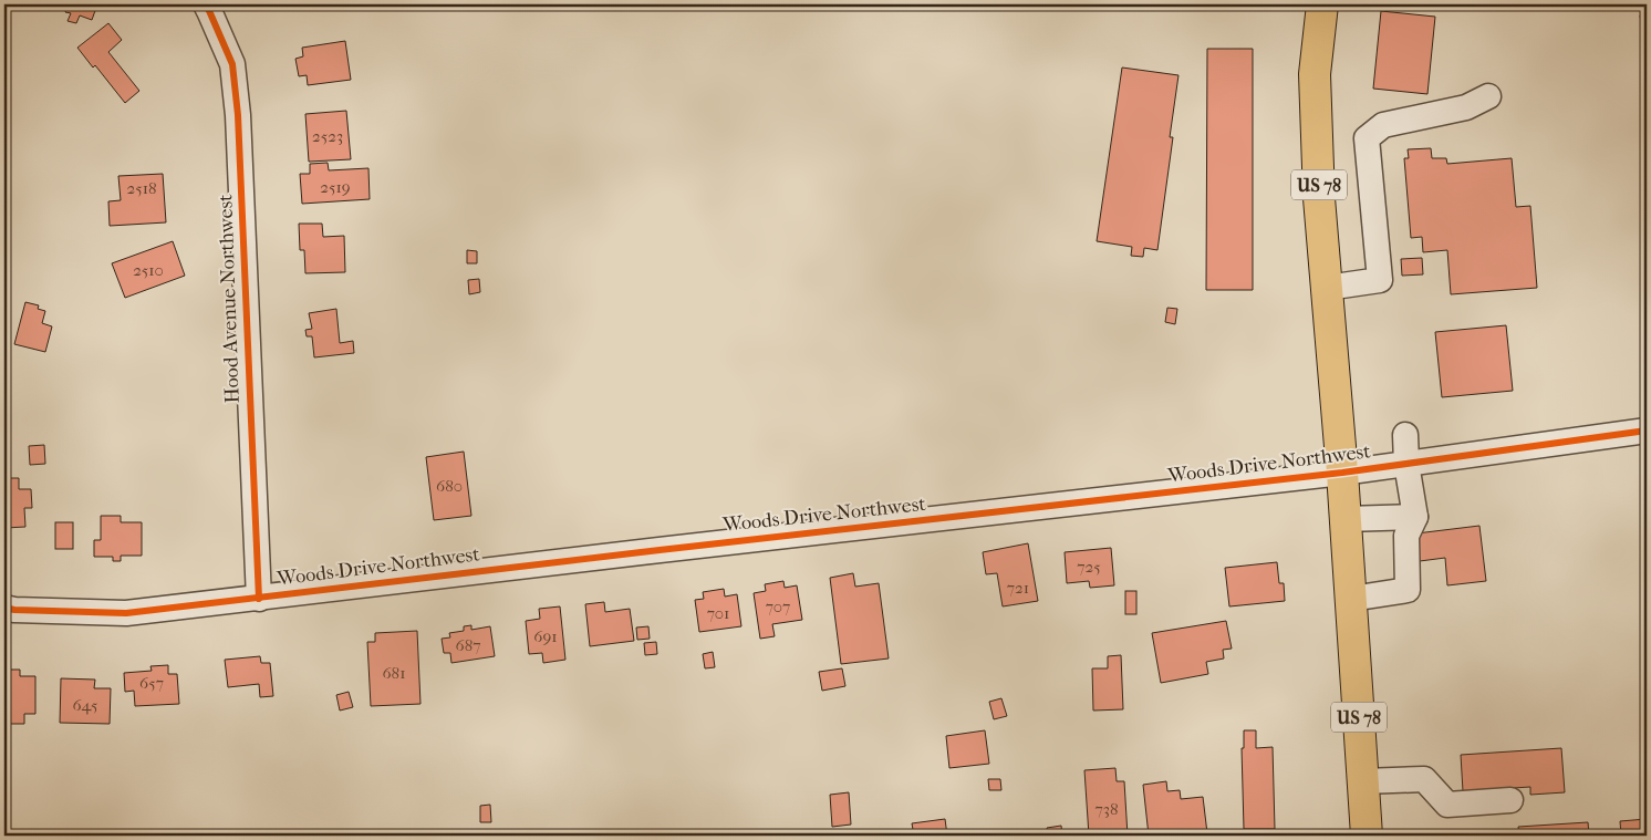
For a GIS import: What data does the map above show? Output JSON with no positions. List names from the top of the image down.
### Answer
{
  "streets": {
    "main road": ["US 78"],
    "street": ["Hood Avenue Northwest", "Woods Drive Northwest"]
  },
  "crossings": [
    ["US 78", "Woods Drive Northwest"],
    ["Hood Avenue Northwest", "Woods Drive Northwest"]
  ],
  "house_numbers": [
    "2523",
    "2519",
    "2518",
    "2510",
    "680",
    "725",
    "721",
    "707",
    "701",
    "691",
    "687",
    "681",
    "657",
    "645",
    "738"
  ]
}
